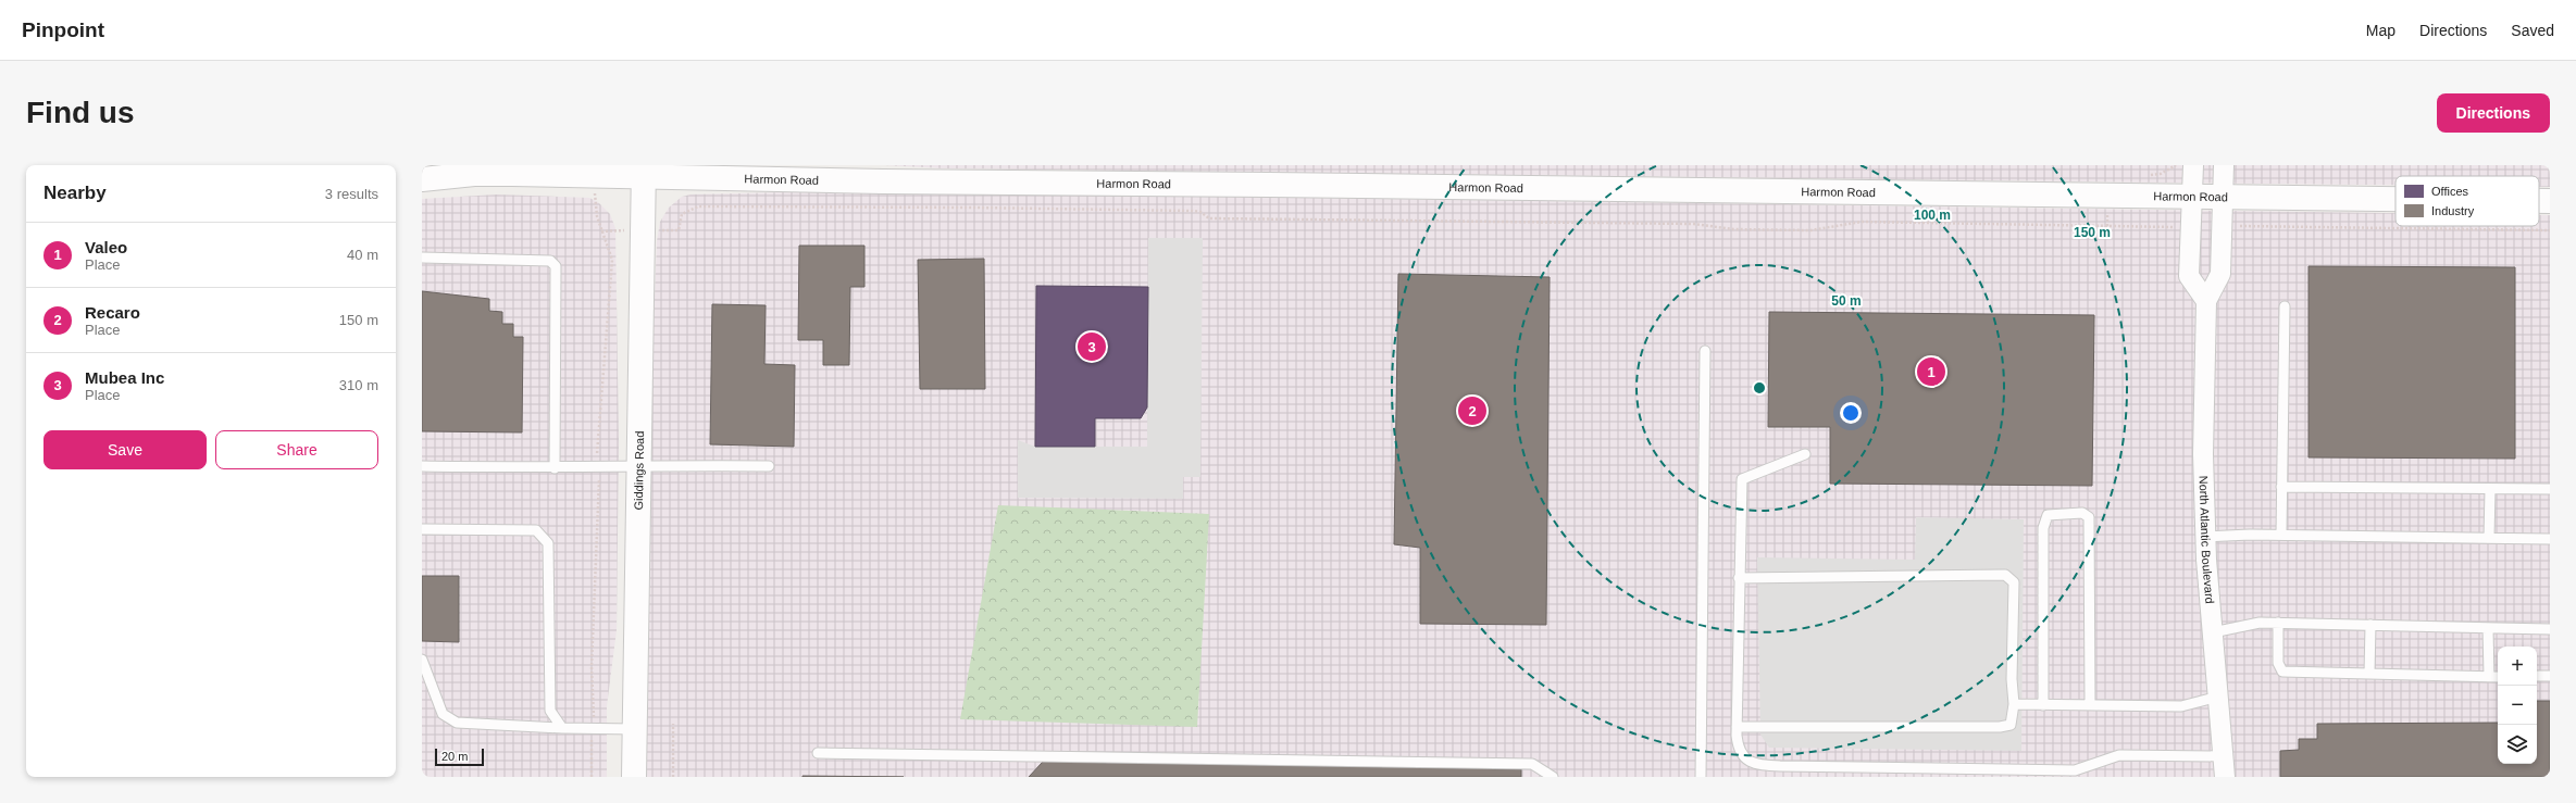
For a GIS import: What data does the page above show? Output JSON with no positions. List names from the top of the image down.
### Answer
{
  "streets": {
    "street": ["Harmon Road", "Giddings Road", "North Atlantic Boulevard"]
  },
  "crossings": [
    ["Harmon Road", "Giddings Road"],
    ["Harmon Road", "North Atlantic Boulevard"]
  ],
  "legend": ["Offices", "Industry"],
  "scale_bar": "20 m",
  "page": {
    "header": "Pinpoint",
    "nav": ["Map", "Directions", "Saved"],
    "buttons": [
      "Directions",
      ["Save", "Share"]
    ],
    "title": "Find us",
    "heading": ["Nearby", "3 results"],
    "list": [
      {
        "mark": "1",
        "name": "Valeo",
        "note": "Place",
        "value": "40 m"
      },
      {
        "mark": "2",
        "name": "Recaro",
        "note": "Place",
        "value": "150 m"
      },
      {
        "mark": "3",
        "name": "Mubea Inc",
        "note": "Place",
        "value": "310 m"
      }
    ],
    "pins": ["3", "1", "2"],
    "map_buttons": ["+", "−"],
    "scale": "20 m"
  },
  "rings": ["100 m", "150 m", "50 m"]
}
